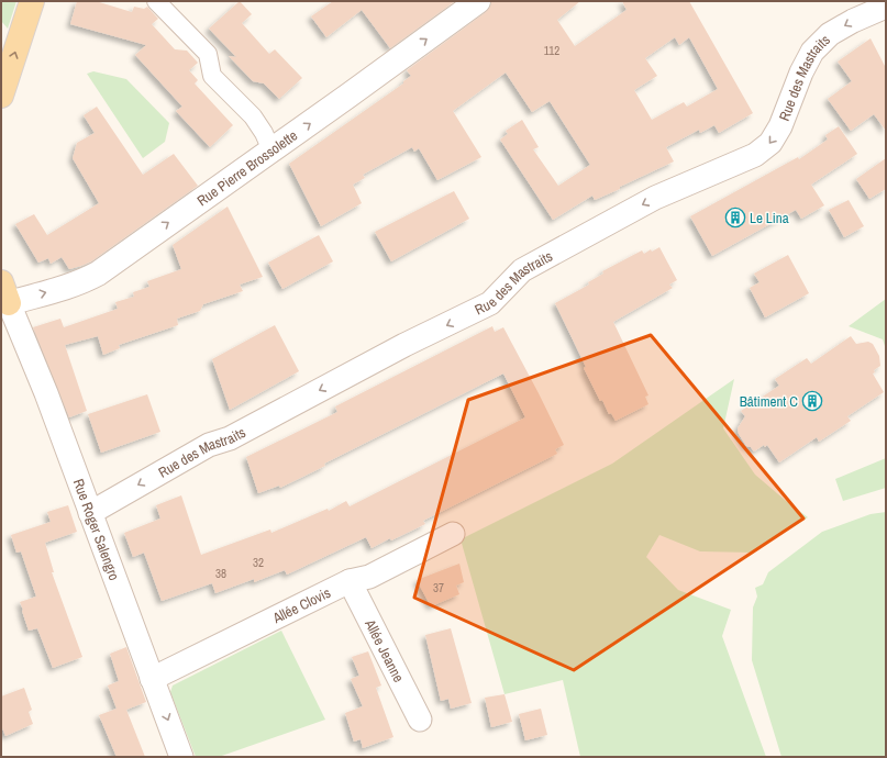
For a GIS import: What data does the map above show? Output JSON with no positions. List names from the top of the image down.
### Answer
{
  "streets": {
    "street": [
      "Rue des Mastraits",
      "Rue Pierre Brossolette",
      "Rue Roger Salengro",
      "Allée Clovis",
      "Allée Jeanne"
    ]
  },
  "crossings": [
    ["Rue des Mastraits", "Rue Roger Salengro"],
    ["Rue Pierre Brossolette", "Rue Roger Salengro"],
    ["Rue Roger Salengro", "Allée Clovis"],
    ["Allée Clovis", "Allée Jeanne"]
  ],
  "one_way": ["Rue des Mastraits", "Rue Pierre Brossolette"],
  "places": {
    "building": ["Le Lina", "Bâtiment C"]
  },
  "house_numbers": [
    "112",
    "32",
    "38",
    "37"
  ]
}
